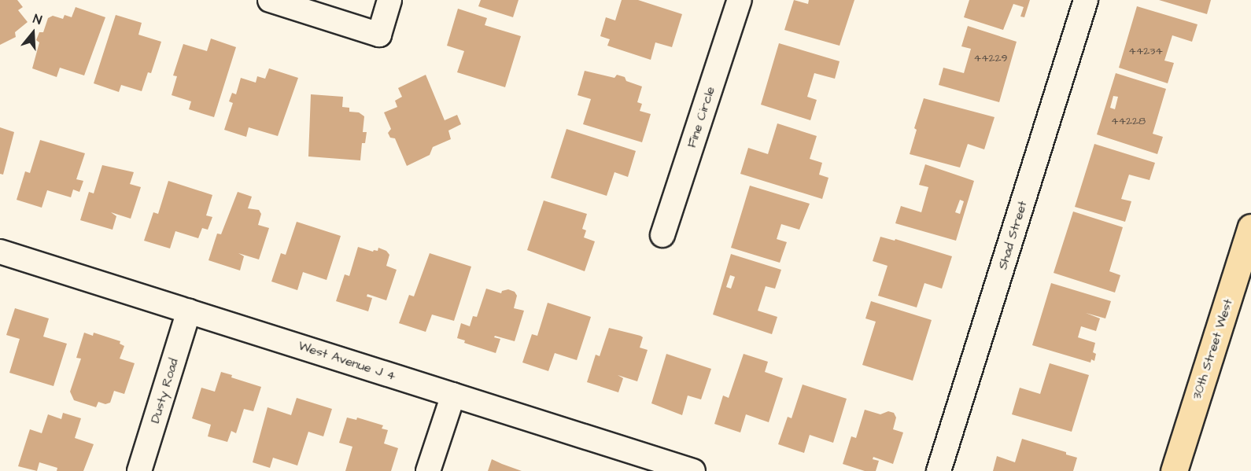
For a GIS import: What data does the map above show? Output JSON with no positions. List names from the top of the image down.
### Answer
{
  "streets": {
    "main road": ["30th Street West"],
    "street": [
      "Fine Circle",
      "Shad Street",
      "West Avenue J 4",
      "Dusty Road"
    ]
  },
  "crossings": [
    ["West Avenue J 4", "Dusty Road"]
  ],
  "house_numbers": ["44234", "44229", "44228"],
  "north": "top"
}
